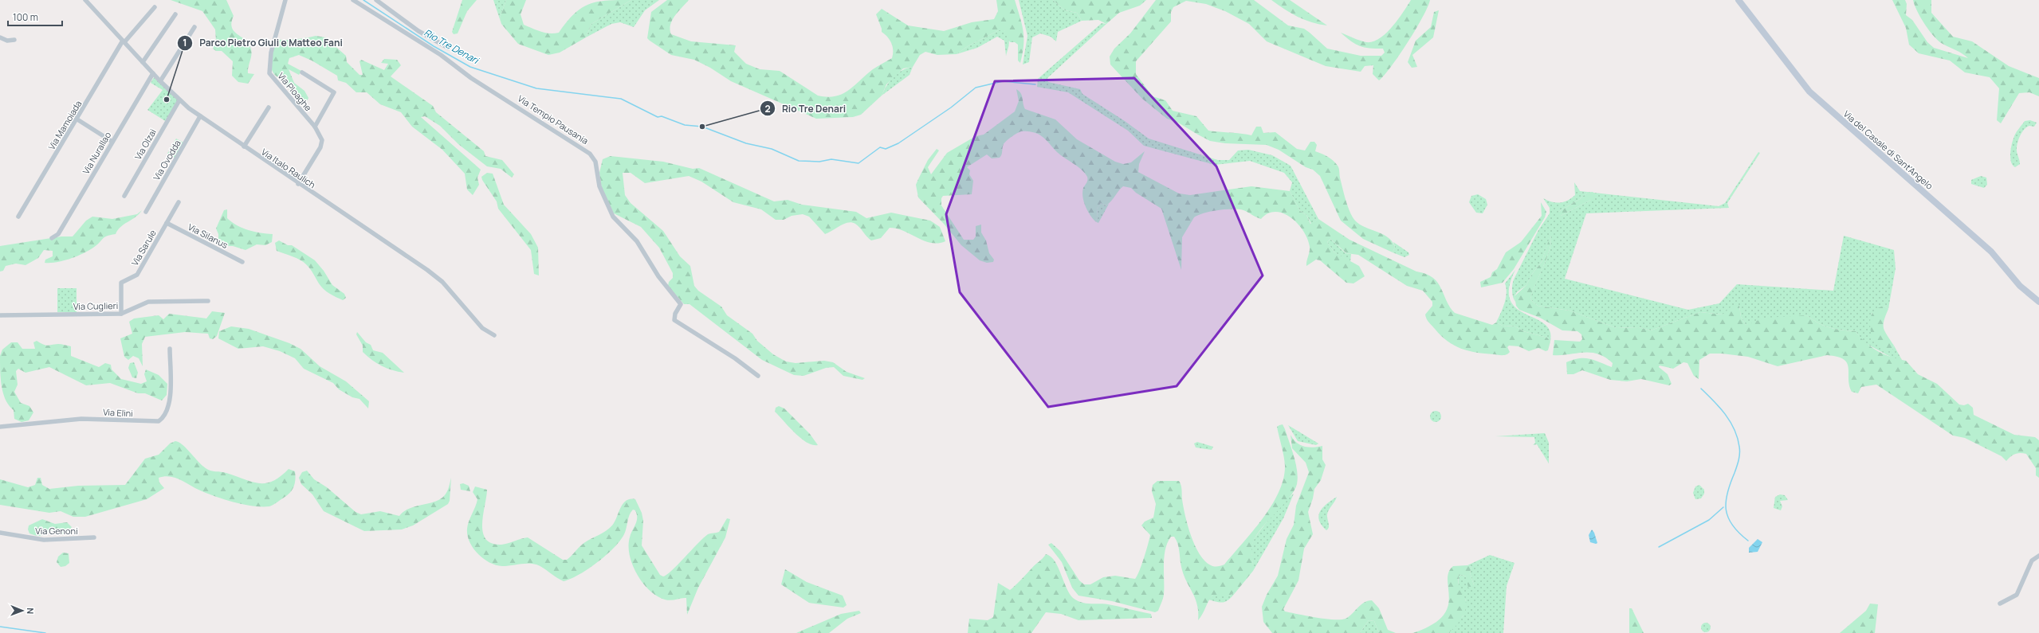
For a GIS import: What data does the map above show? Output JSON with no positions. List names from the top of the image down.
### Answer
{
  "streets": {
    "main road": ["Via del Casale di Sant'Angelo"],
    "street": [
      "Via Ploaghe",
      "Via Tempio Pausania",
      "Via Mamoiada",
      "Via Olzai",
      "Via Nurallao",
      "Via Ovodda",
      "Via Italo Raulich",
      "Via Silanus",
      "Via Sarule",
      "Via Cuglieri",
      "Via Elini",
      "Via Genoni"
    ]
  },
  "crossings": [
    ["Via Ploaghe", "Via Italo Raulich"],
    ["Via Mamoiada", "Via Italo Raulich"],
    ["Via Olzai", "Via Italo Raulich"],
    ["Via Nurallao", "Via Italo Raulich"],
    ["Via Ovodda", "Via Italo Raulich"],
    ["Via Silanus", "Via Sarule"],
    ["Via Sarule", "Via Cuglieri"]
  ],
  "water": ["Rio Tre Denari"],
  "places": ["Parco Pietro Giuli e Matteo Fani", "Rio Tre Denari"],
  "scale_bar": "100 m",
  "north": "right"
}
